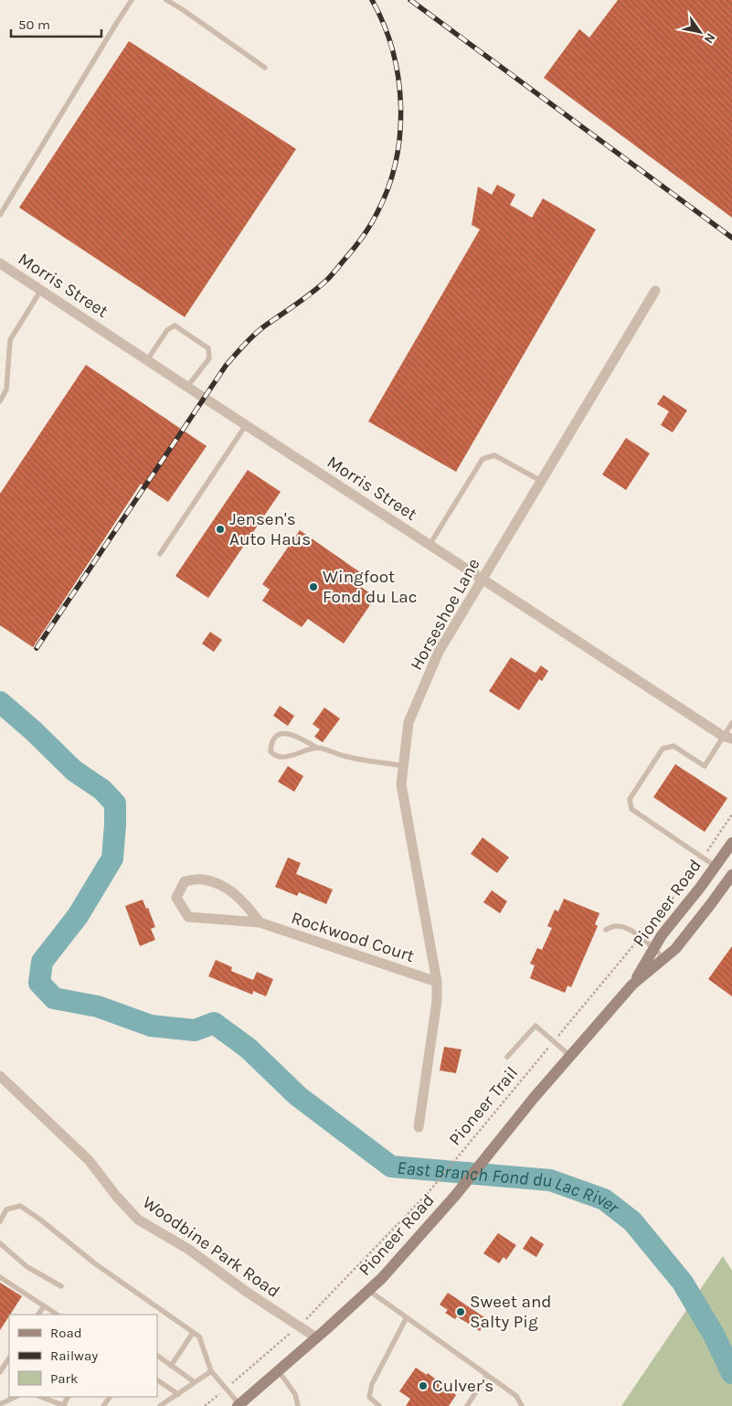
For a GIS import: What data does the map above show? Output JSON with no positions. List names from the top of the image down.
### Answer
{
  "streets": {
    "main road": ["Pioneer Road"],
    "street": [
      "Morris Street",
      "Horseshoe Lane",
      "Rockwood Court",
      "Woodbine Park Road"
    ],
    "path": ["Pioneer Trail"]
  },
  "crossings": [
    ["Morris Street", "Horseshoe Lane"],
    ["Horseshoe Lane", "Rockwood Court"],
    ["Pioneer Road", "Woodbine Park Road"],
    ["Pioneer Trail", "Woodbine Park Road"]
  ],
  "water": ["East Branch Fond du Lac River"],
  "places": [
    "Jensen's Auto Haus",
    "Wingfoot Fond du Lac",
    "Sweet and Salty Pig",
    "Culver's"
  ],
  "legend": ["Road", "Railway", "Park"],
  "scale_bar": "50 m",
  "north": "bottom right"
}
